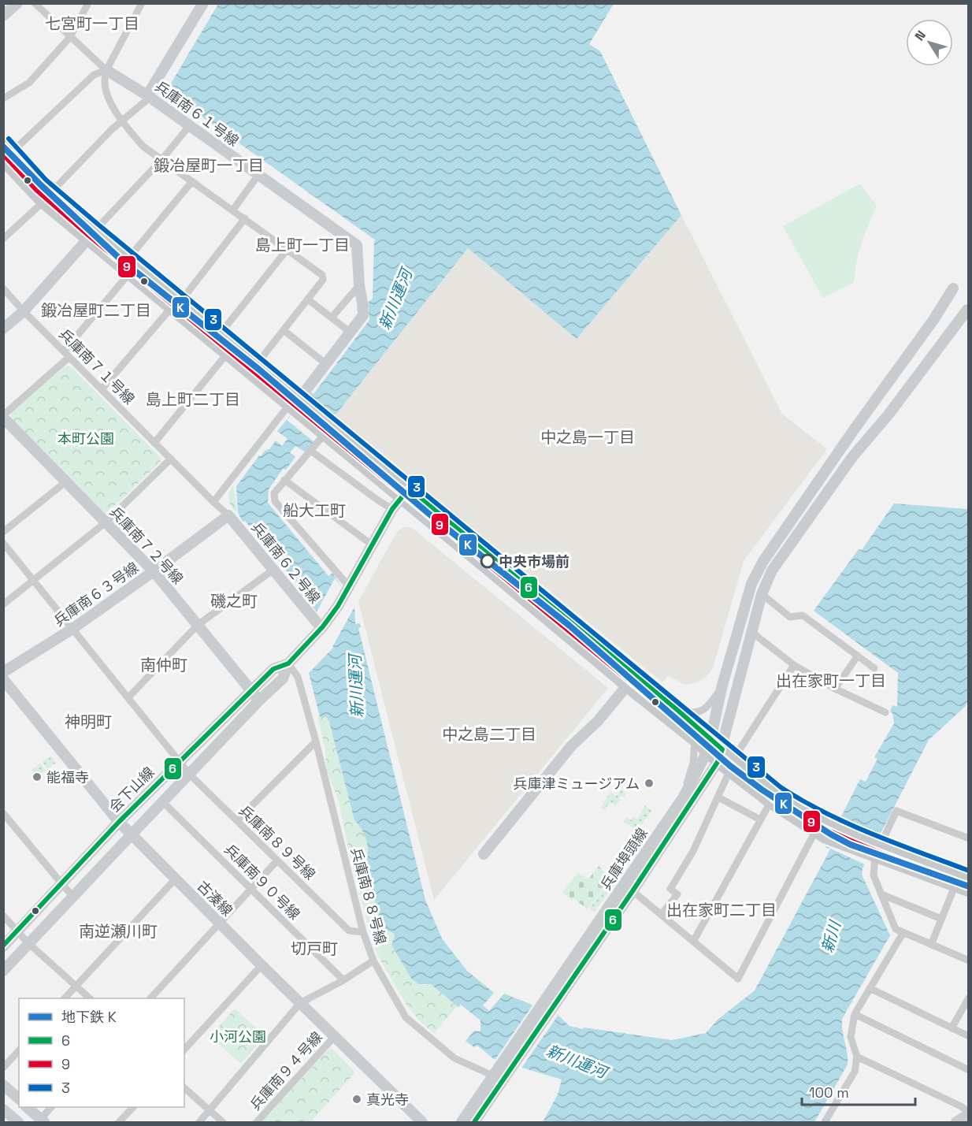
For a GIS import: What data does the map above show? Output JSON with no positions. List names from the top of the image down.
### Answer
{
  "streets": {
    "street": [
      "兵庫南６１号線",
      "兵庫南７１号線",
      "兵庫南７２号線",
      "兵庫南６２号線",
      "兵庫南６３号線",
      "会下山線",
      "兵庫南８９号線",
      "兵庫埠頭線",
      "兵庫南９０号線",
      "兵庫南８８号線",
      "古湊線",
      "兵庫南９４号線"
    ]
  },
  "crossings": [
    ["兵庫南７１号線", "兵庫南６２号線"],
    ["兵庫南７２号線", "兵庫南６３号線"],
    ["兵庫南７２号線", "会下山線"],
    ["兵庫南６２号線", "兵庫南６３号線"],
    ["兵庫南６２号線", "会下山線"],
    ["兵庫南６３号線", "兵庫南８９号線"],
    ["会下山線", "兵庫南８９号線"],
    ["会下山線", "兵庫南９０号線"],
    ["会下山線", "兵庫南８８号線"],
    ["会下山線", "古湊線"],
    ["兵庫南８９号線", "兵庫南８８号線"],
    ["兵庫埠頭線", "兵庫南８８号線"],
    ["古湊線", "兵庫南９４号線"]
  ],
  "districts": [
    "七宮町一丁目",
    "鍛冶屋町一丁目",
    "島上町一丁目",
    "鍛冶屋町二丁目",
    "島上町二丁目",
    "中之島一丁目",
    "船大工町",
    "磯之町",
    "南仲町",
    "出在家町一丁目",
    "神明町",
    "中之島二丁目",
    "出在家町二丁目",
    "南逆瀬川町",
    "切戸町"
  ],
  "water": ["新川運河", "新川"],
  "parks": ["本町公園", "小河公園"],
  "places": [
    "中央市場前",
    "能福寺",
    "兵庫津ミュージアム",
    "真光寺"
  ],
  "lines": [
    "transit line 3",
    "metro line K",
    "transit line 9",
    "transit line 6"
  ],
  "legend": [
    "地下鉄 K",
    "6",
    "9",
    "3"
  ],
  "scale_bar": "100 m",
  "north": "top left"
}
